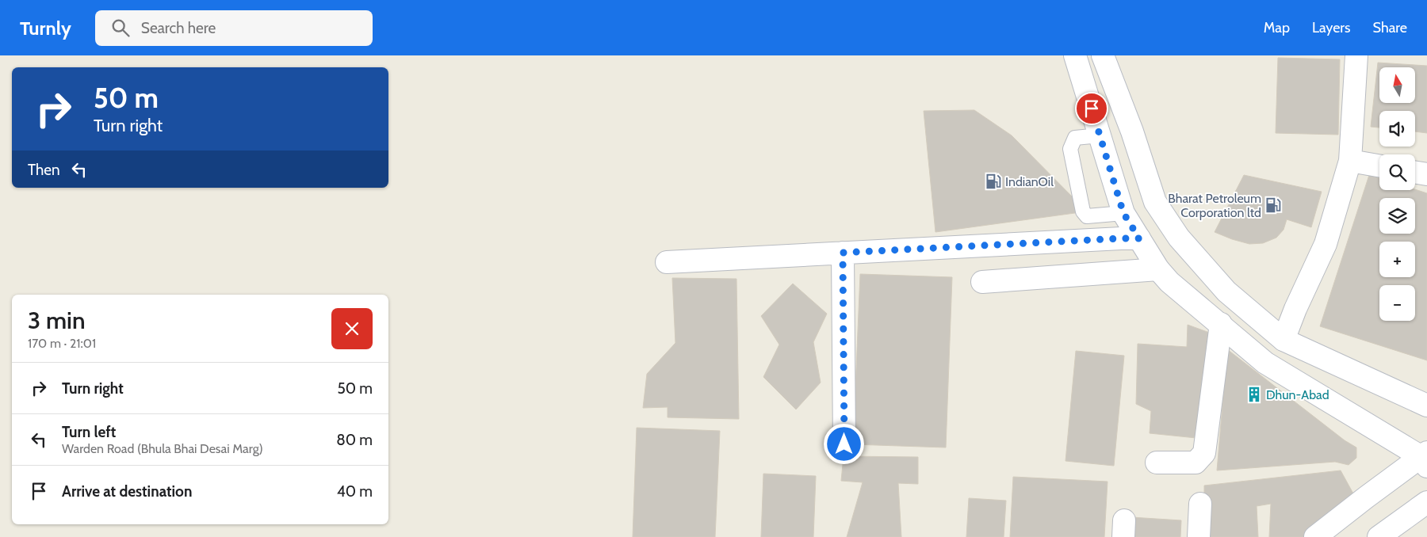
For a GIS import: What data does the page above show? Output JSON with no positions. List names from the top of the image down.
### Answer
{
  "places": {
    "fuel station": ["IndianOil", "Bharat Petroleum Corporation ltd"],
    "building": ["Dhun-Abad"]
  },
  "north": "top",
  "page": {
    "header": "Turnly",
    "search": "Search here",
    "nav": ["Map", "Layers", "Share"],
    "map_buttons": ["+", "−"],
    "turn": ["50 m", "Turn right"],
    "then": "Then",
    "heading": ["3 min", "170 m · 21:01"],
    "list": [
      {
        "name": "Turn right",
        "value": "50 m"
      },
      {
        "name": "Turn left",
        "note": "Warden Road (Bhula Bhai Desai Marg)",
        "value": "80 m"
      },
      {
        "name": "Arrive at destination",
        "value": "40 m"
      }
    ]
  }
}
